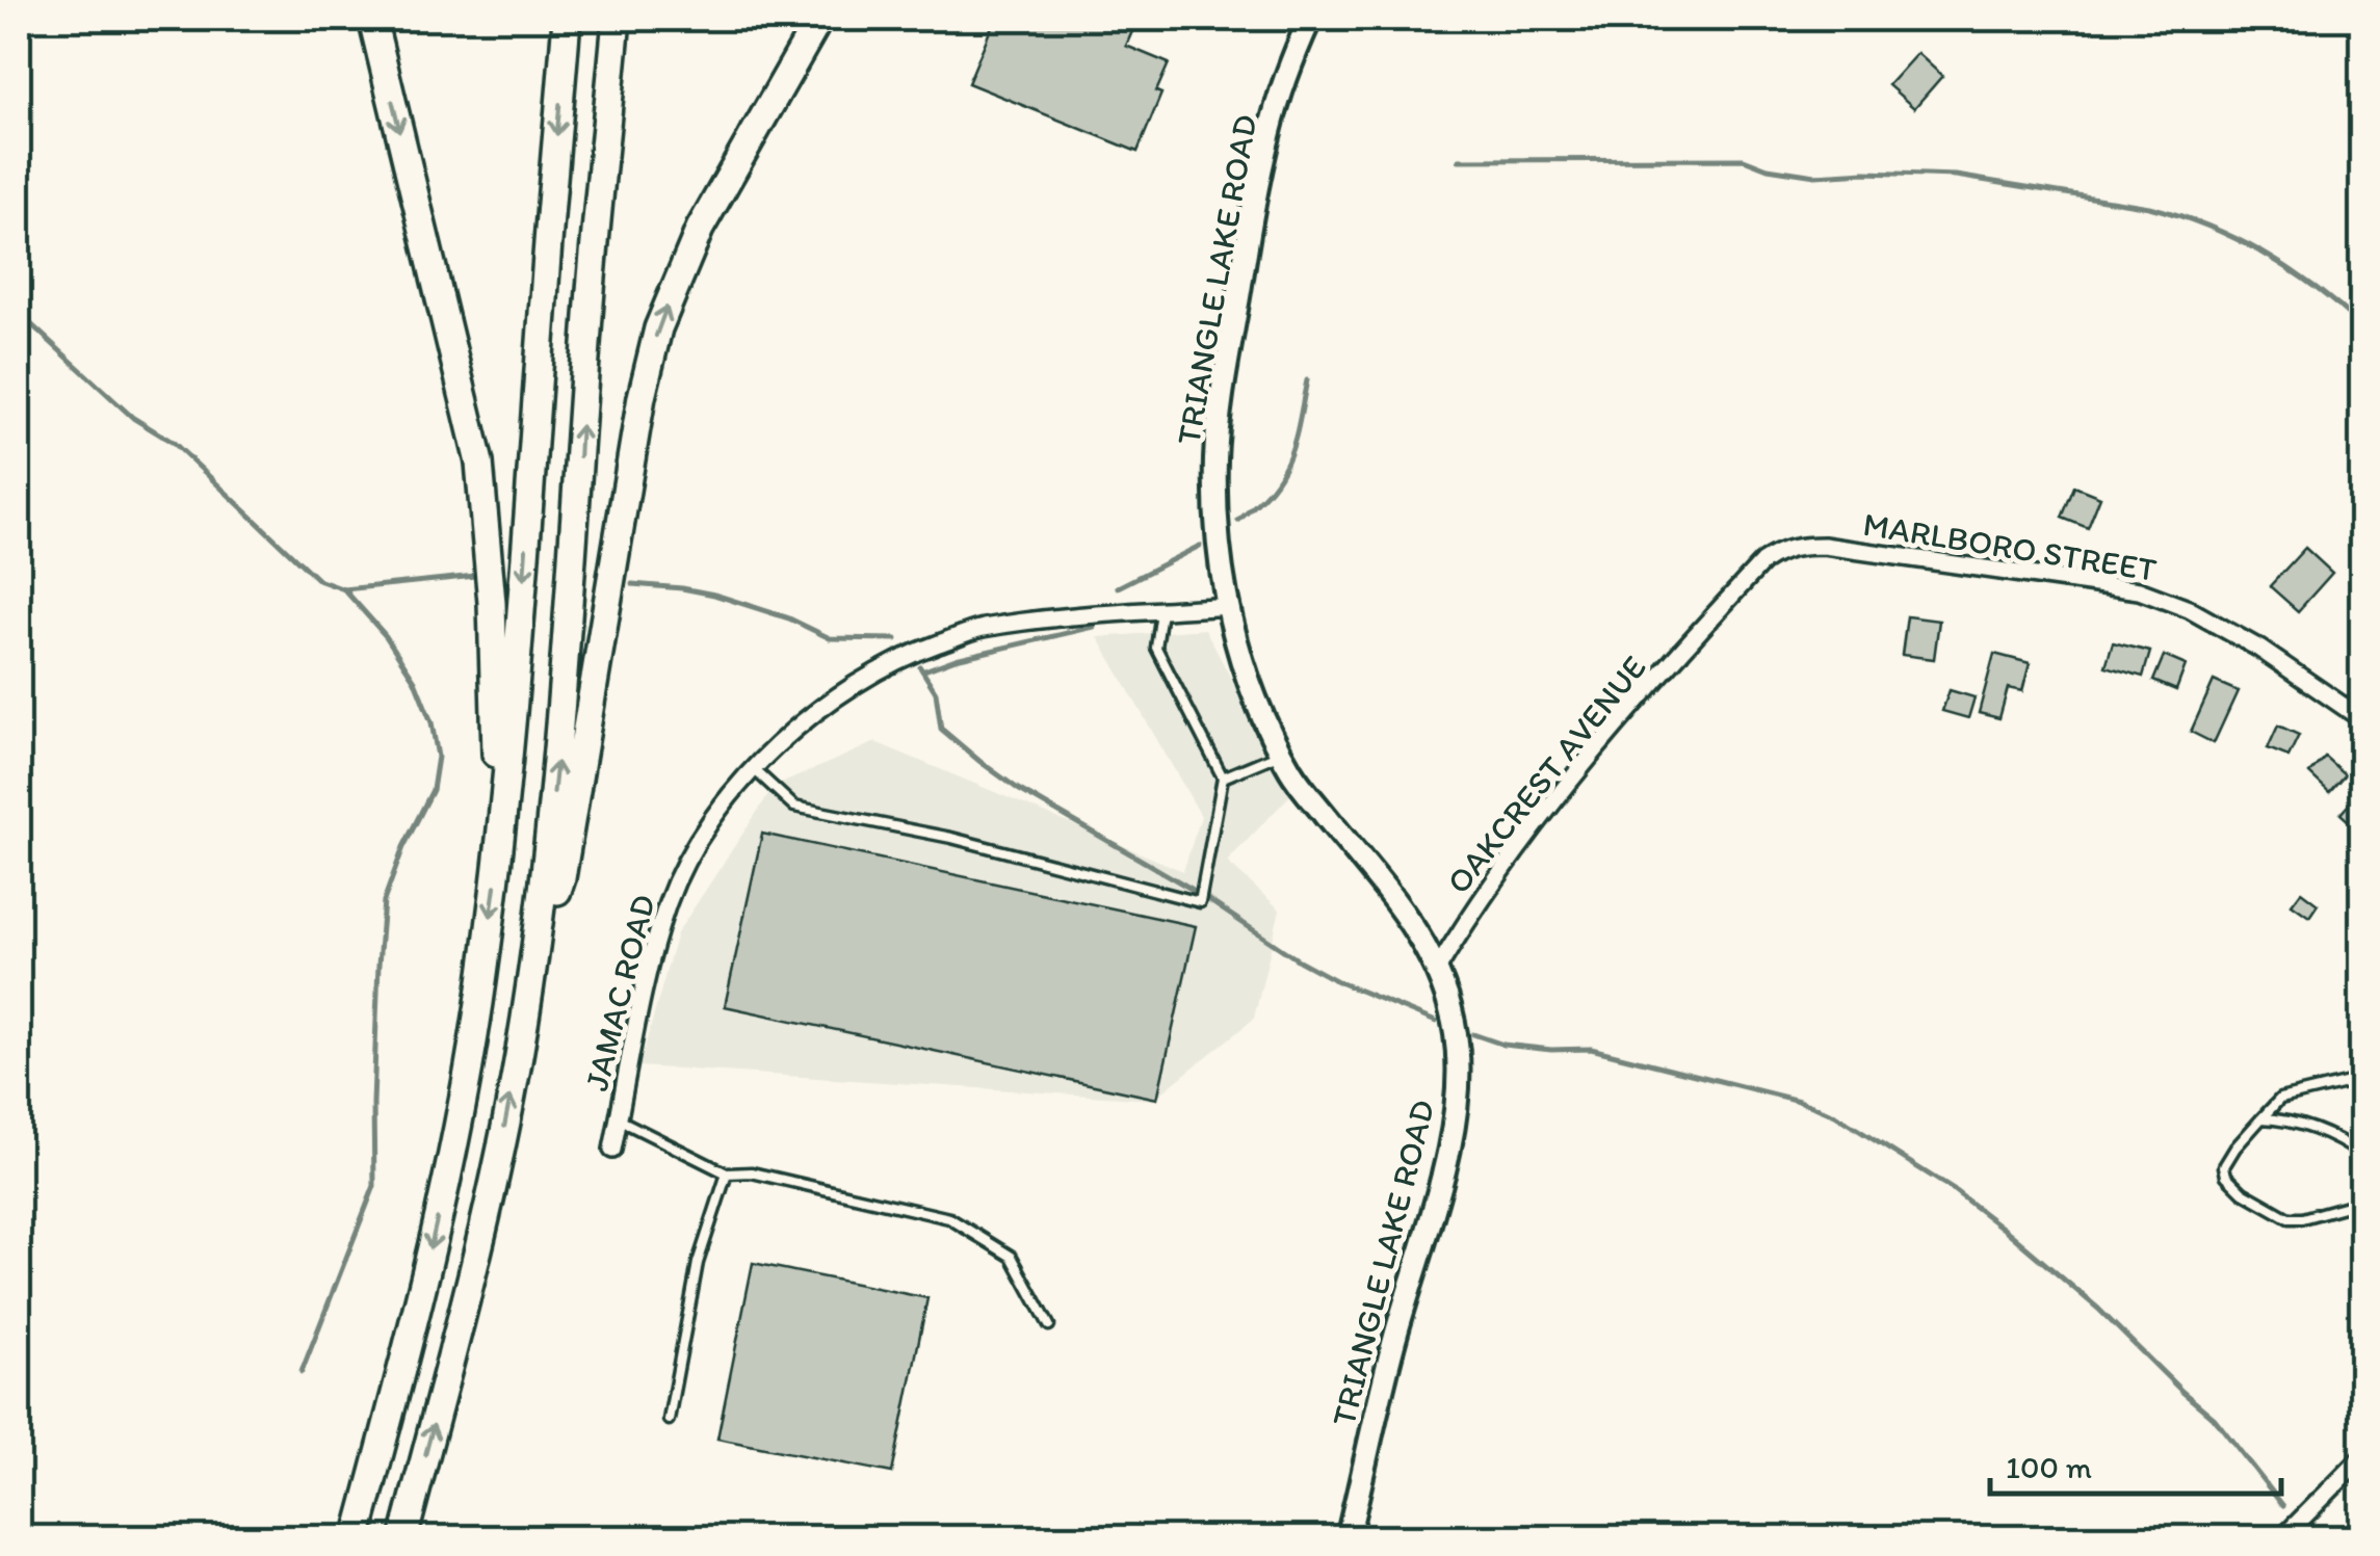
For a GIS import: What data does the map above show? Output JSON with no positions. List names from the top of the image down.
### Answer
{
  "streets": {
    "street": [
      "TRIANGLE LAKE ROAD",
      "MARLBORO STREET",
      "OAKCREST AVENUE",
      "JAMAC ROAD"
    ]
  },
  "crossings": [
    ["TRIANGLE LAKE ROAD", "OAKCREST AVENUE"],
    ["TRIANGLE LAKE ROAD", "JAMAC ROAD"],
    ["MARLBORO STREET", "OAKCREST AVENUE"]
  ],
  "scale_bar": "100 m"
}
